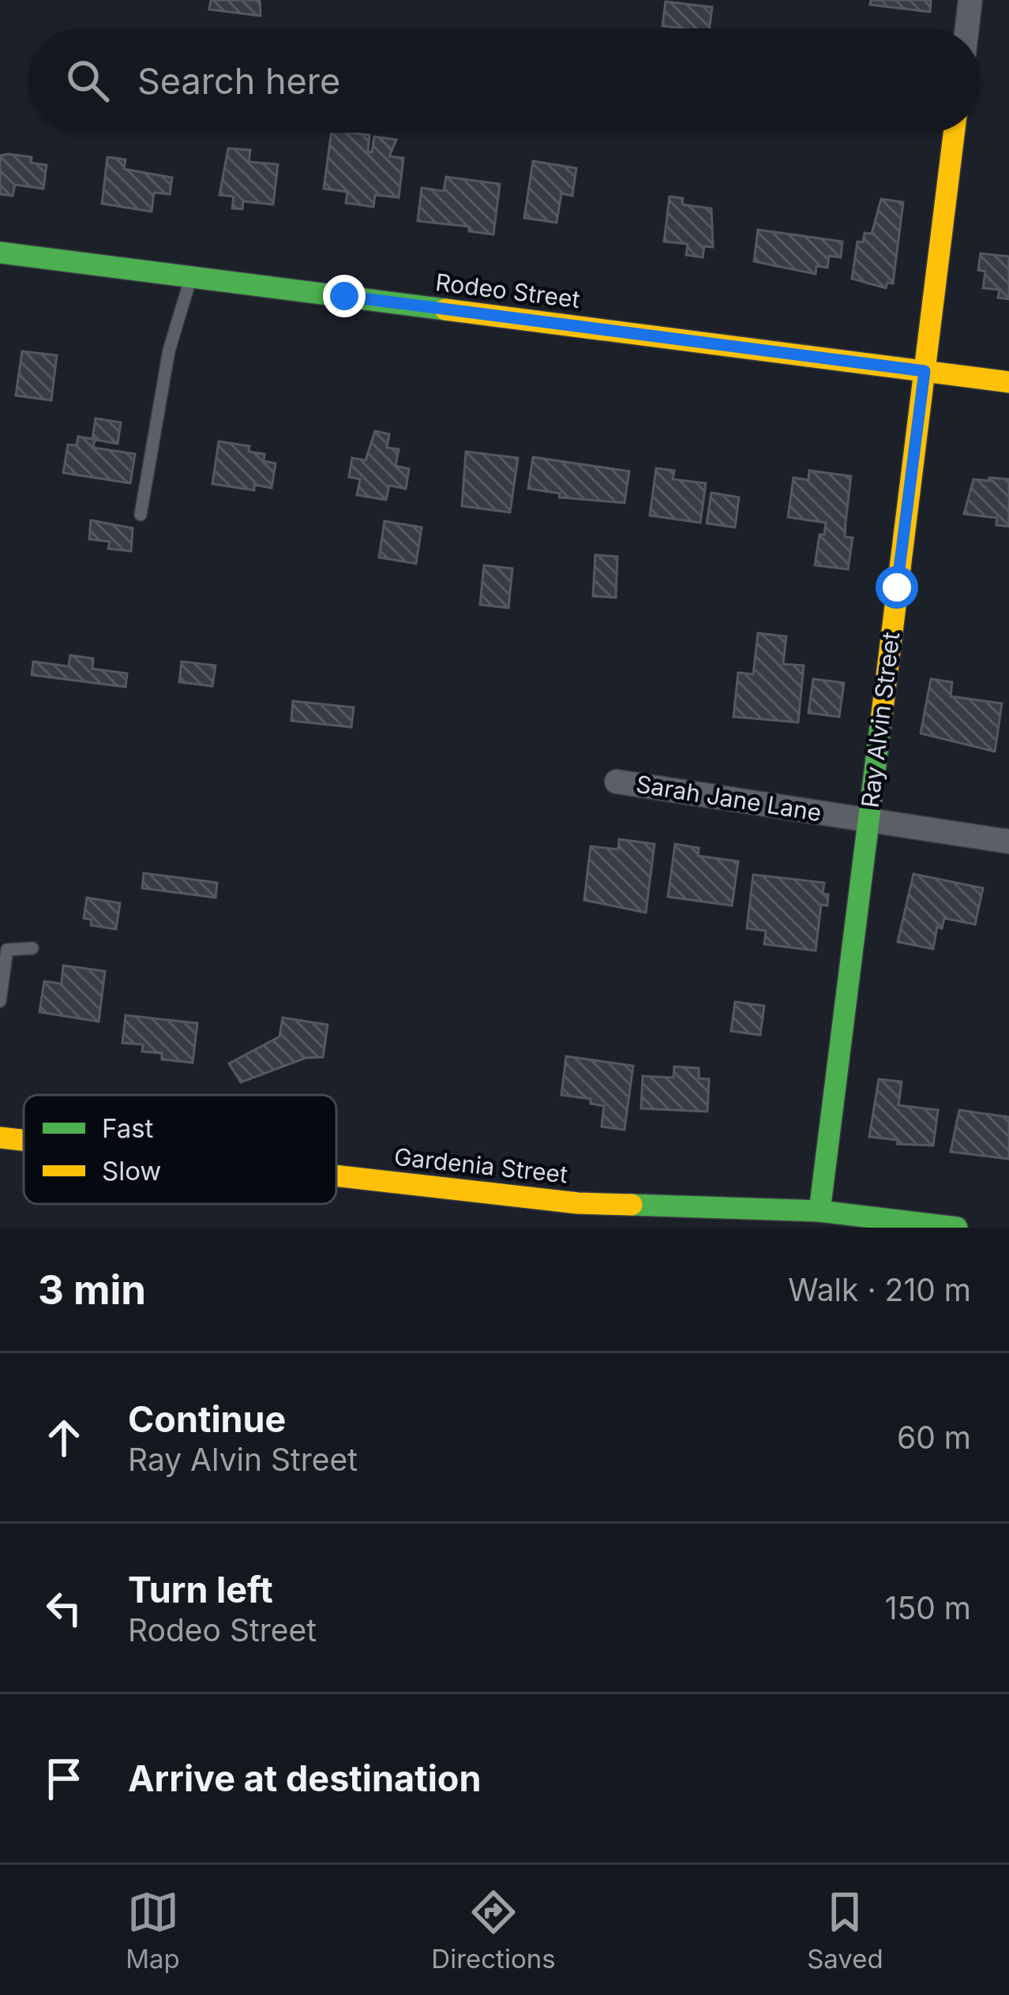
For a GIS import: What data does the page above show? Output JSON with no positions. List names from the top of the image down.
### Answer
{
  "streets": {
    "street": [
      "Rodeo Street",
      "Ray Alvin Street",
      "Sarah Jane Lane",
      "Gardenia Street"
    ]
  },
  "crossings": [
    ["Rodeo Street", "Ray Alvin Street"],
    ["Ray Alvin Street", "Sarah Jane Lane"],
    ["Ray Alvin Street", "Gardenia Street"]
  ],
  "legend": ["Fast", "Slow"],
  "page": {
    "search": "Search here",
    "heading": ["3 min", "Walk · 210 m"],
    "list": [
      ["Continue", "Ray Alvin Street", "60 m"],
      ["Turn left", "Rodeo Street", "150 m"],
      "Arrive at destination"
    ],
    "nav": ["Map", "Directions", "Saved"]
  }
}
